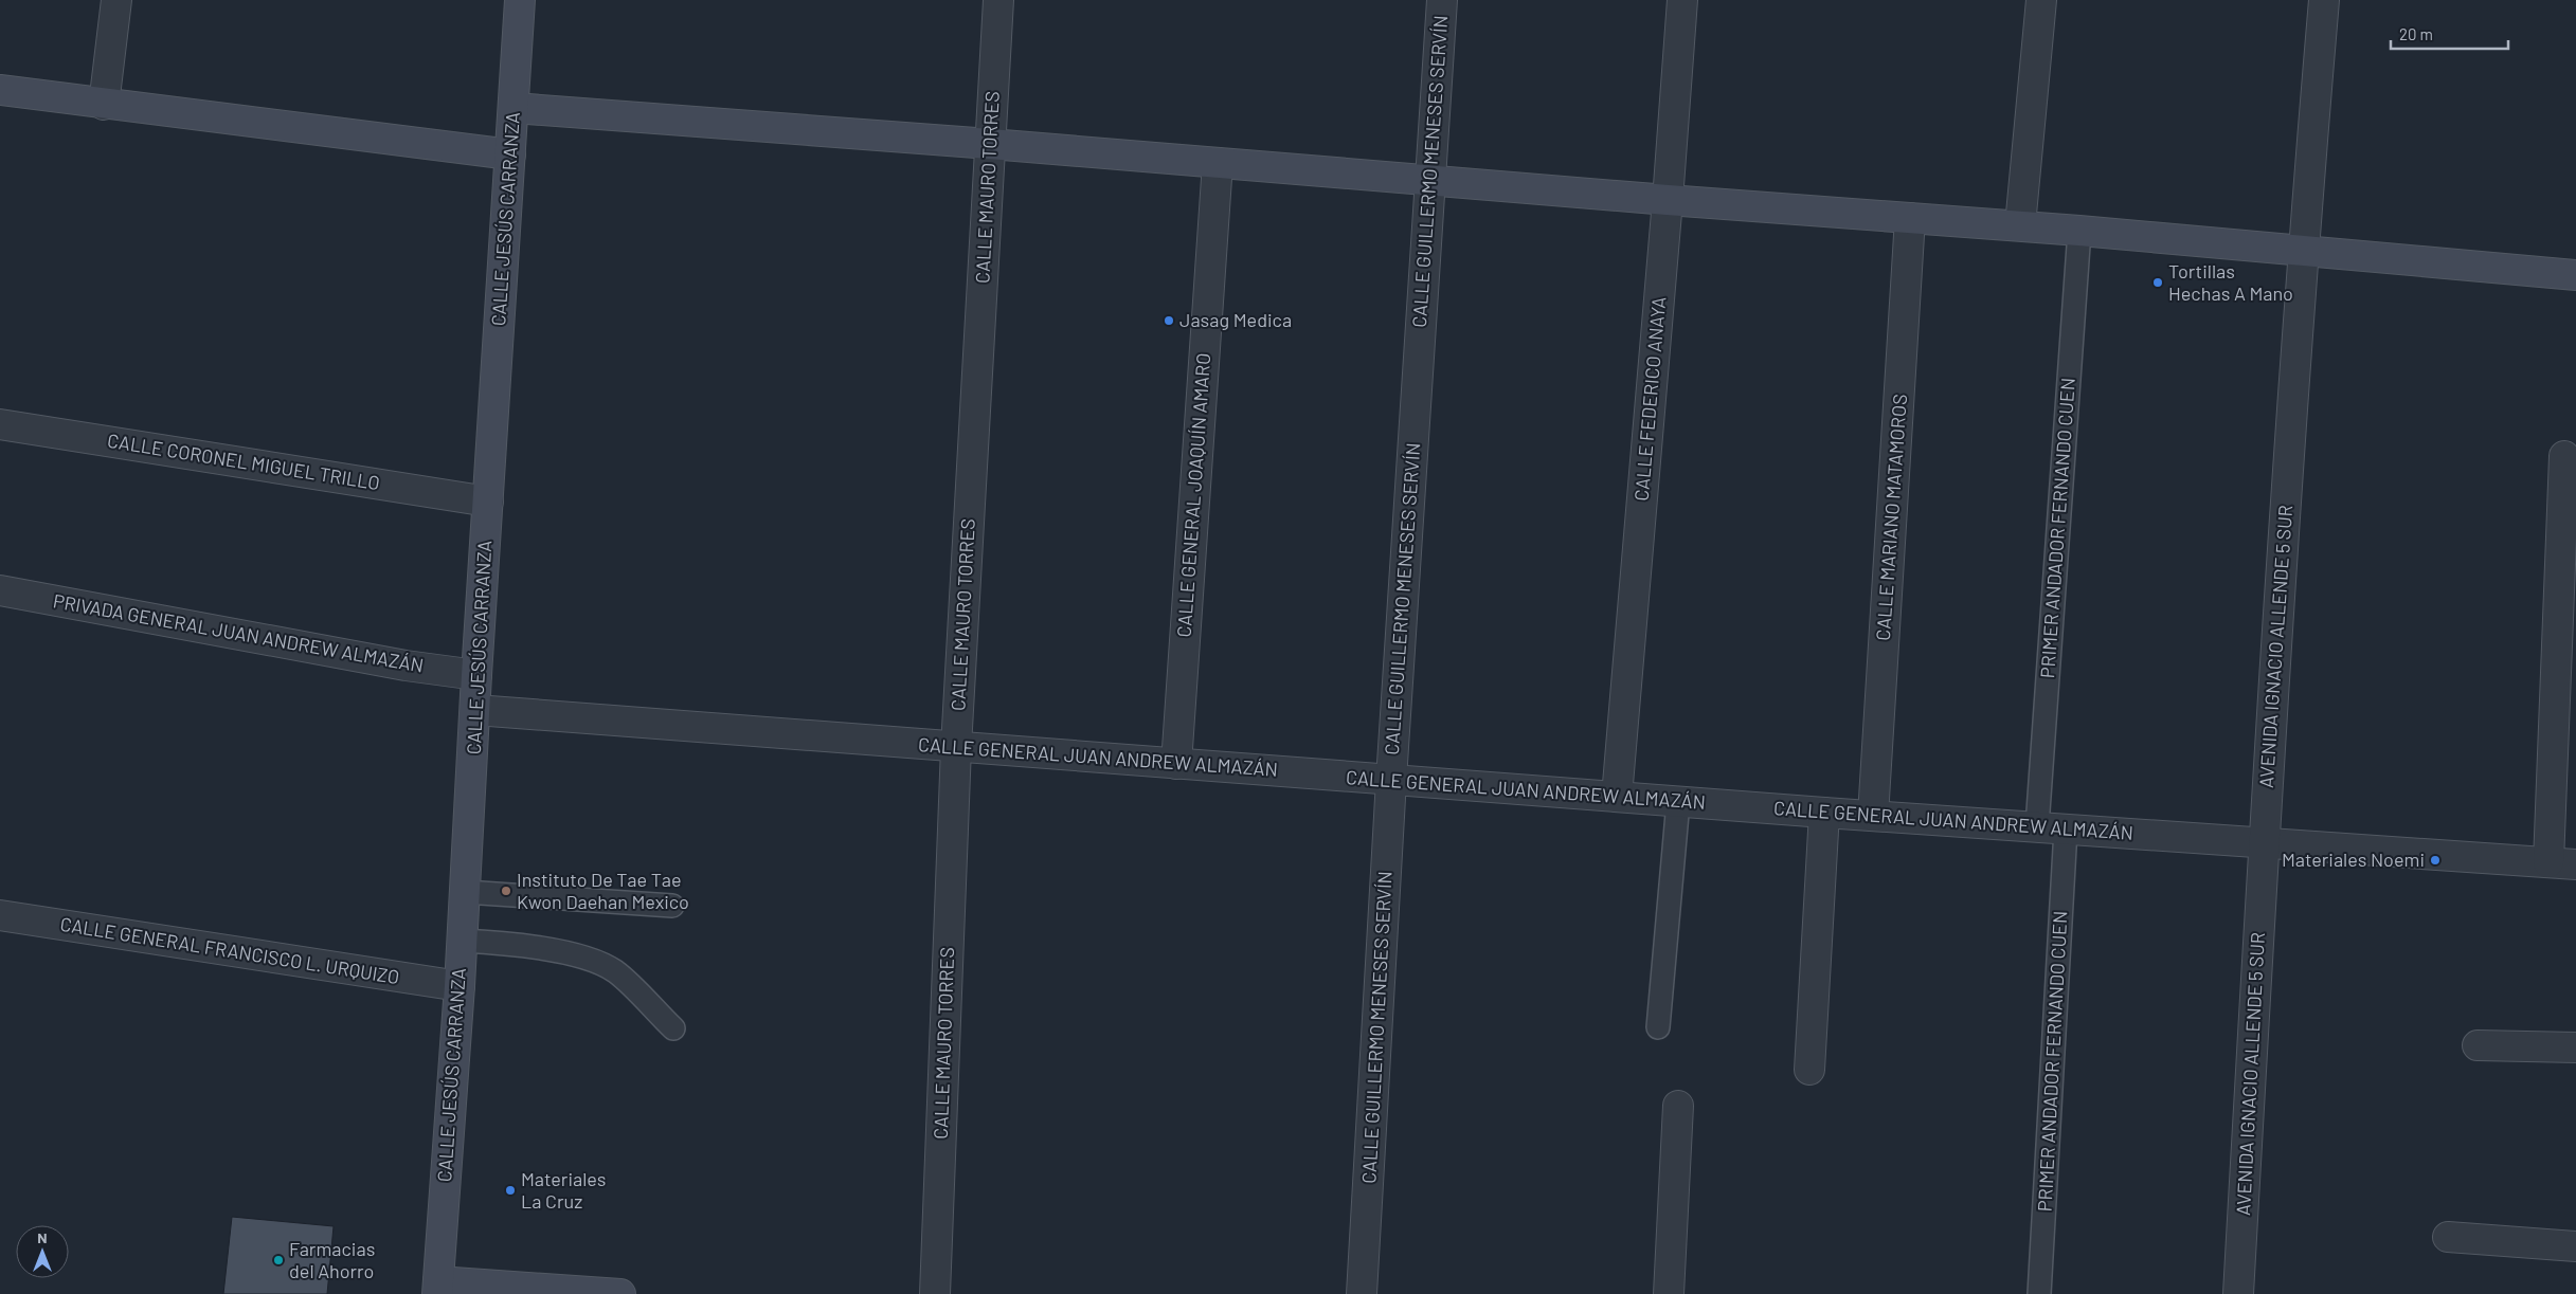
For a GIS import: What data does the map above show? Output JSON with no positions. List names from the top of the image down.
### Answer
{
  "streets": {
    "street": [
      "CALLE GUILLERMO MENESES SERVÍN",
      "CALLE MAURO TORRES",
      "CALLE JESÚS CARRANZA",
      "CALLE FEDERICO ANAYA",
      "CALLE CORONEL MIGUEL TRILLO",
      "CALLE GENERAL JOAQUÍN AMARO",
      "CALLE MARIANO MATAMOROS",
      "PRIVADA GENERAL JUAN ANDREW ALMAZÁN",
      "AVENIDA IGNACIO ALLENDE 5 SUR",
      "CALLE GENERAL JUAN ANDREW ALMAZÁN",
      "CALLE GENERAL FRANCISCO L. URQUIZO"
    ],
    "lane": ["PRIMER ANDADOR FERNANDO CUEN"]
  },
  "crossings": [
    ["CALLE GUILLERMO MENESES SERVÍN", "CALLE GENERAL JUAN ANDREW ALMAZÁN"],
    ["CALLE MAURO TORRES", "CALLE GENERAL JUAN ANDREW ALMAZÁN"],
    ["CALLE JESÚS CARRANZA", "CALLE CORONEL MIGUEL TRILLO"],
    ["CALLE JESÚS CARRANZA", "PRIVADA GENERAL JUAN ANDREW ALMAZÁN"],
    ["CALLE JESÚS CARRANZA", "CALLE GENERAL JUAN ANDREW ALMAZÁN"],
    ["CALLE JESÚS CARRANZA", "CALLE GENERAL FRANCISCO L. URQUIZO"],
    ["CALLE FEDERICO ANAYA", "CALLE GENERAL JUAN ANDREW ALMAZÁN"],
    ["CALLE GENERAL JOAQUÍN AMARO", "CALLE GENERAL JUAN ANDREW ALMAZÁN"],
    ["CALLE MARIANO MATAMOROS", "CALLE GENERAL JUAN ANDREW ALMAZÁN"],
    ["PRIMER ANDADOR FERNANDO CUEN", "CALLE GENERAL JUAN ANDREW ALMAZÁN"],
    ["AVENIDA IGNACIO ALLENDE 5 SUR", "CALLE GENERAL JUAN ANDREW ALMAZÁN"]
  ],
  "places": [
    "Tortillas Hechas A Mano",
    "Jasag Medica",
    "Materiales Noemi",
    "Instituto De Tae Tae Kwon Daehan Mexico",
    "Materiales La Cruz",
    "Farmacias del Ahorro"
  ],
  "scale_bar": "20 m",
  "north": "top"
}
